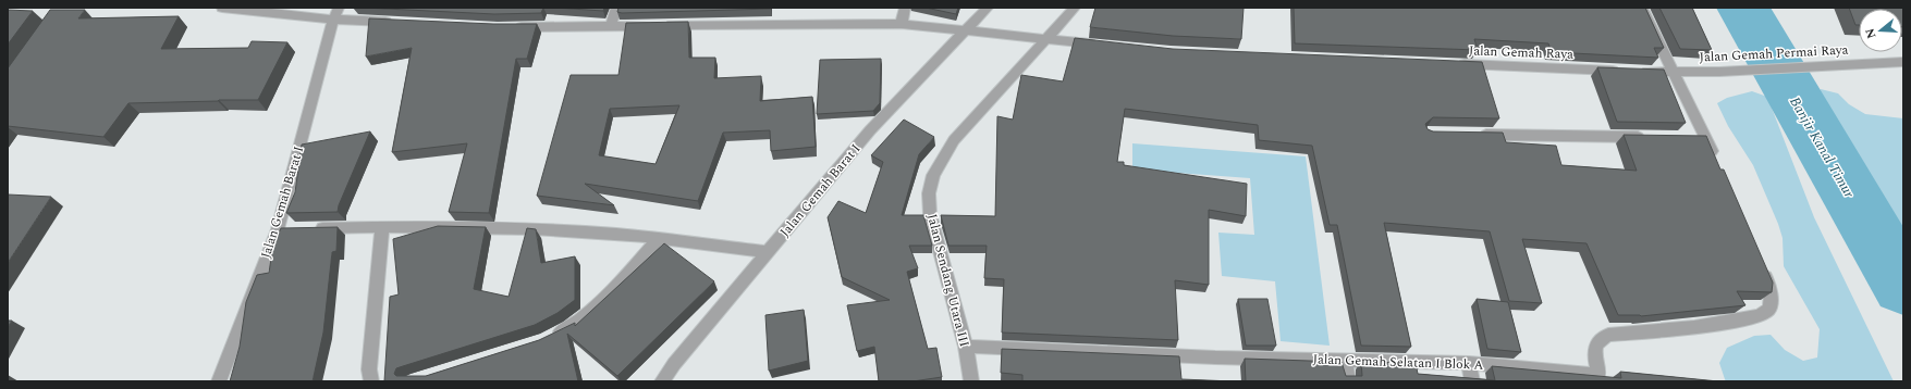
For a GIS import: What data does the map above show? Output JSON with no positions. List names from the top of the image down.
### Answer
{
  "streets": {
    "street": [
      "Jalan Gemah Raya",
      "Jalan Gemah Permai Raya",
      "Jalan Gemah Barat I",
      "Jalan Sendang Utara III",
      "Jalan Gemah Selatan I Blok A"
    ]
  },
  "crossings": [
    ["Jalan Sendang Utara III", "Jalan Gemah Selatan I Blok A"]
  ],
  "water": ["Banjir Kanal Timur"],
  "north": "left"
}
